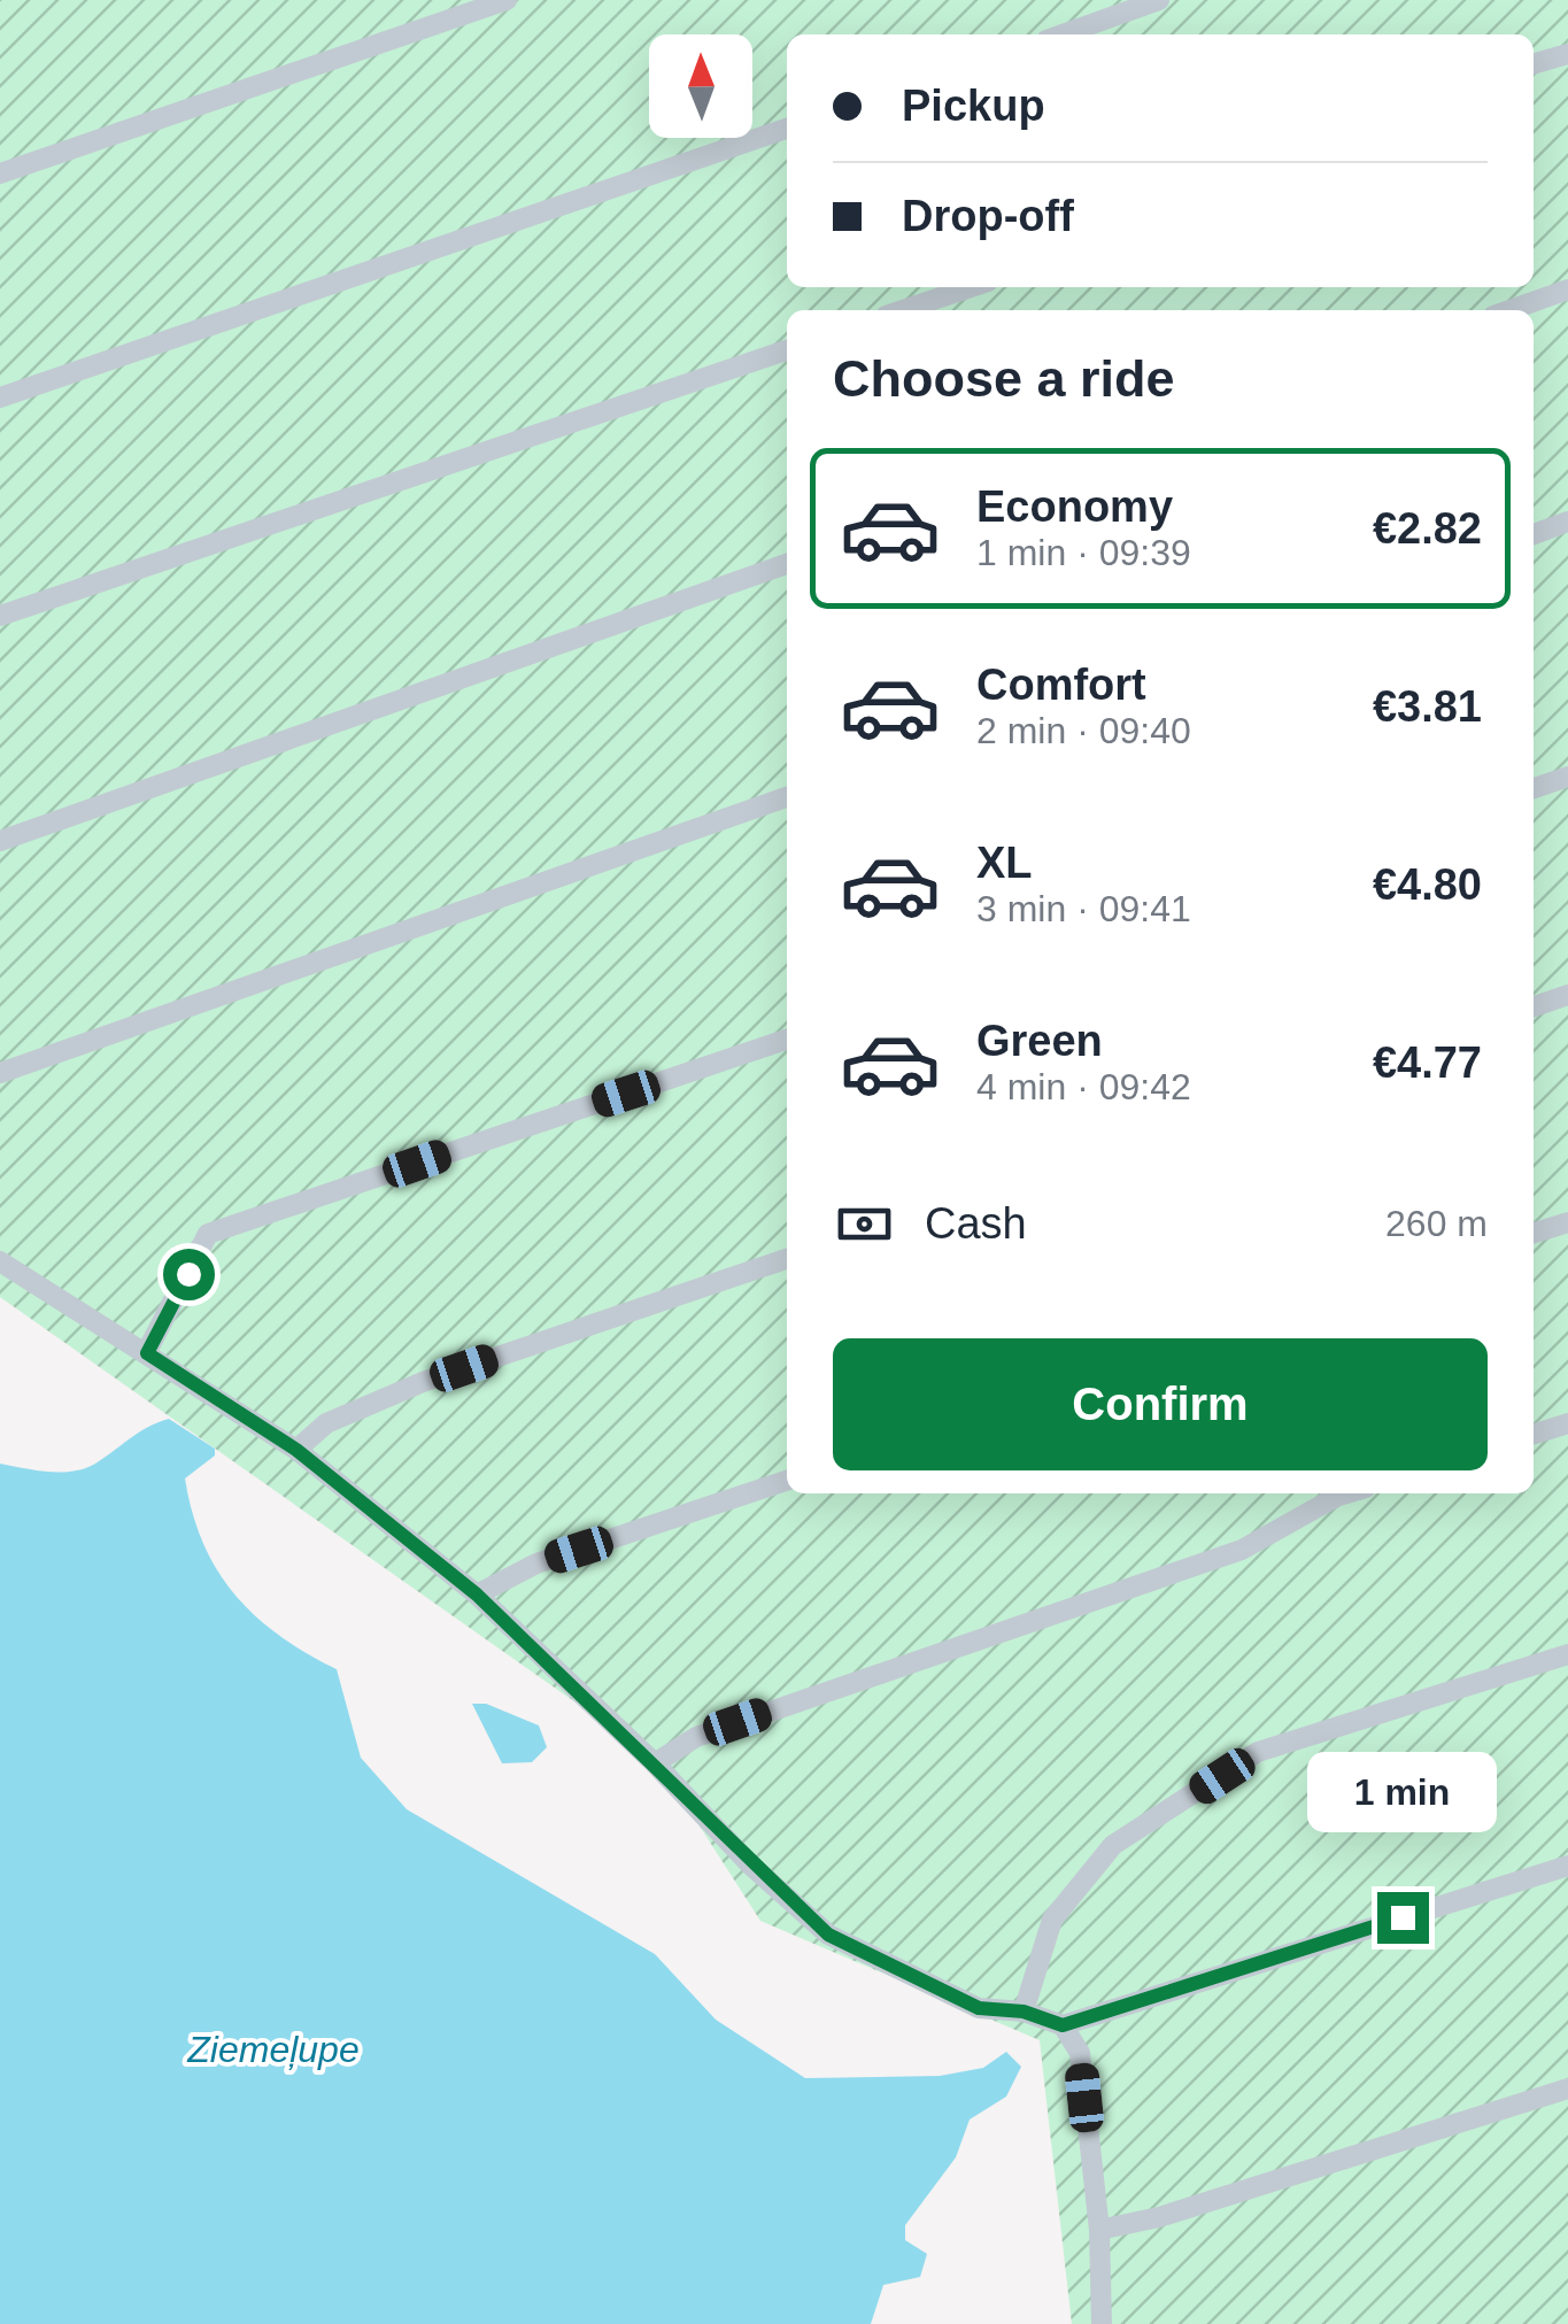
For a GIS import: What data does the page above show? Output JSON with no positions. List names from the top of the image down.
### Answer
{
  "water": ["Ziemeļupe"],
  "north": "top",
  "page": {
    "banner": ["Pickup", "Drop-off"],
    "heading": "Choose a ride",
    "list": [
      {
        "name": "Economy",
        "note": "1 min · 09:39",
        "value": "€2.82"
      },
      {
        "name": "Comfort",
        "note": "2 min · 09:40",
        "value": "€3.81"
      },
      {
        "name": "XL",
        "note": "3 min · 09:41",
        "value": "€4.80"
      },
      {
        "name": "Green",
        "note": "4 min · 09:42",
        "value": "€4.77"
      }
    ],
    "pay": ["Cash", "260 m"],
    "buttons": "Confirm",
    "bubble": "1 min"
  }
}
